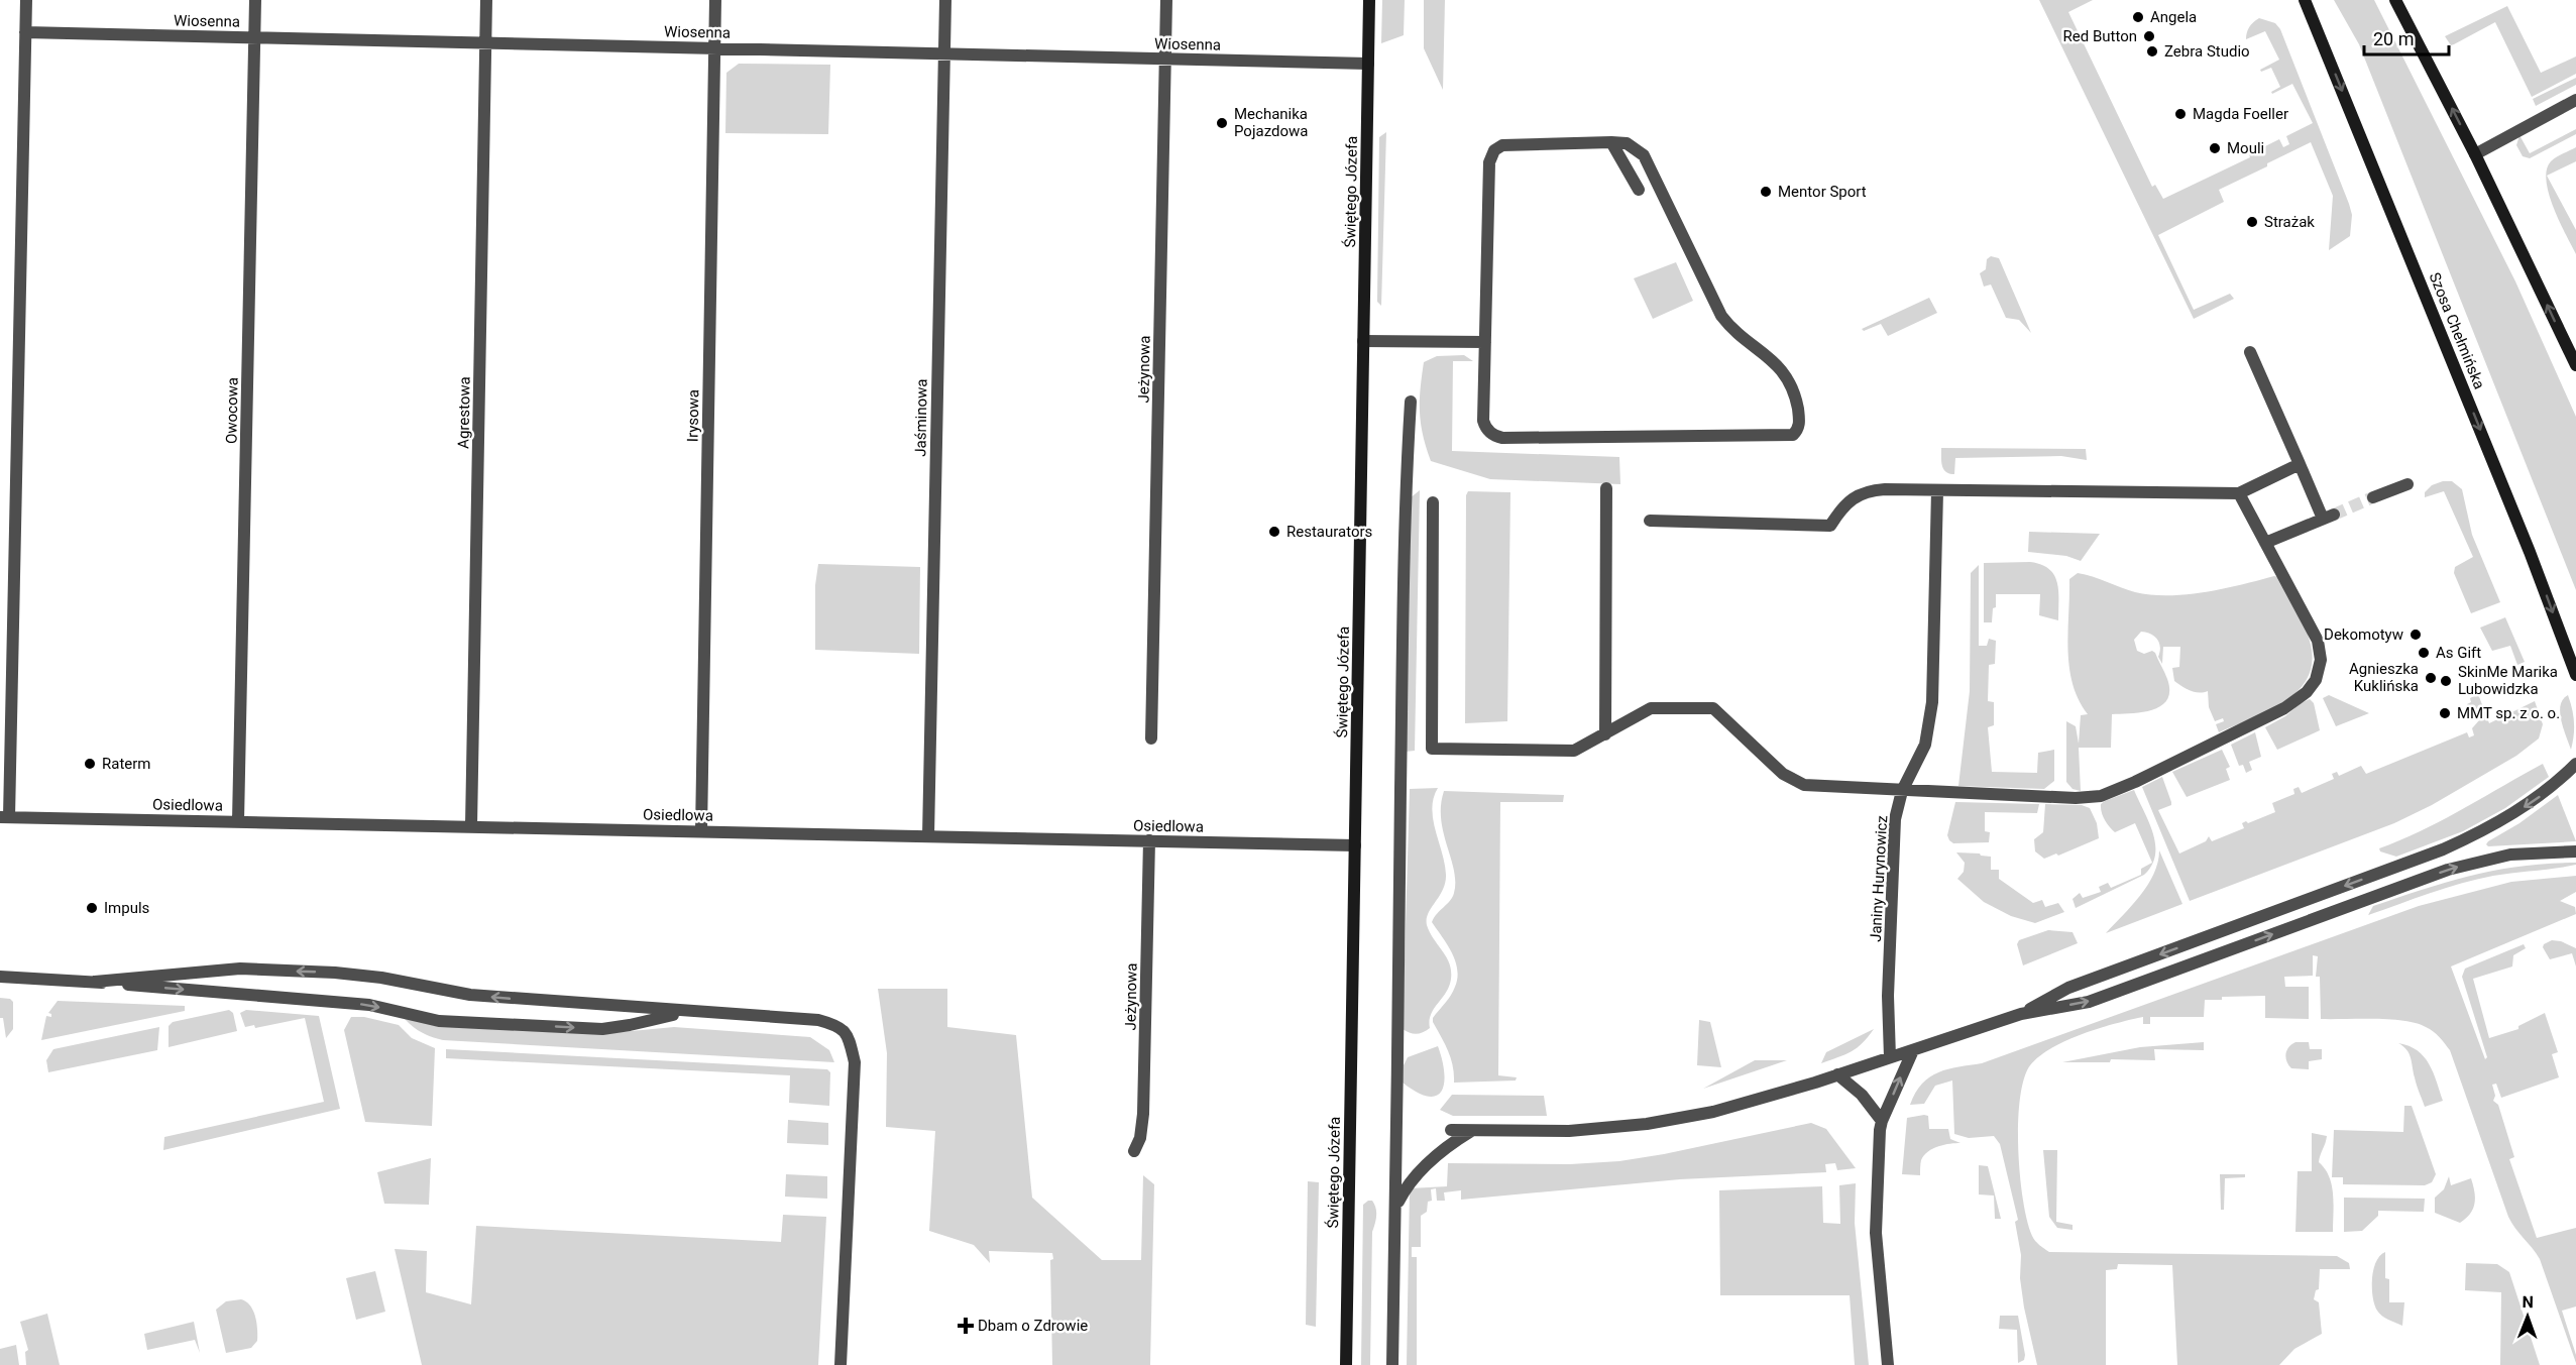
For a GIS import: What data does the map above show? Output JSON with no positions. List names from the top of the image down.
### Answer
{
  "streets": {
    "street": [
      "Wiosenna",
      "Świętego Józefa",
      "Szosa Chełmińska",
      "Jeżynowa",
      "Owocowa",
      "Agrestowa",
      "Irysowa",
      "Jaśminowa",
      "Osiedlowa",
      "Janiny Hurynowicz"
    ]
  },
  "crossings": [
    ["Wiosenna", "Świętego Józefa"],
    ["Wiosenna", "Jeżynowa"],
    ["Wiosenna", "Owocowa"],
    ["Wiosenna", "Agrestowa"],
    ["Wiosenna", "Irysowa"],
    ["Wiosenna", "Jaśminowa"],
    ["Świętego Józefa", "Osiedlowa"],
    ["Jeżynowa", "Osiedlowa"],
    ["Owocowa", "Osiedlowa"],
    ["Agrestowa", "Osiedlowa"],
    ["Irysowa", "Osiedlowa"],
    ["Jaśminowa", "Osiedlowa"]
  ],
  "places": {
    "other": [
      "Angela",
      "Red Button",
      "Zebra Studio",
      "Magda Foeller",
      "Mechanika Pojazdowa",
      "Mouli",
      "Mentor Sport",
      "Strażak",
      "Restaurators",
      "Dekomotyw",
      "As Gift",
      "Agnieszka Kuklińska",
      "SkinMe Marika Lubowidzka",
      "MMT sp. z o. o.",
      "Raterm",
      "Impuls"
    ],
    "health": ["Dbam o Zdrowie"]
  },
  "scale_bar": "20 m",
  "north": "top"
}
